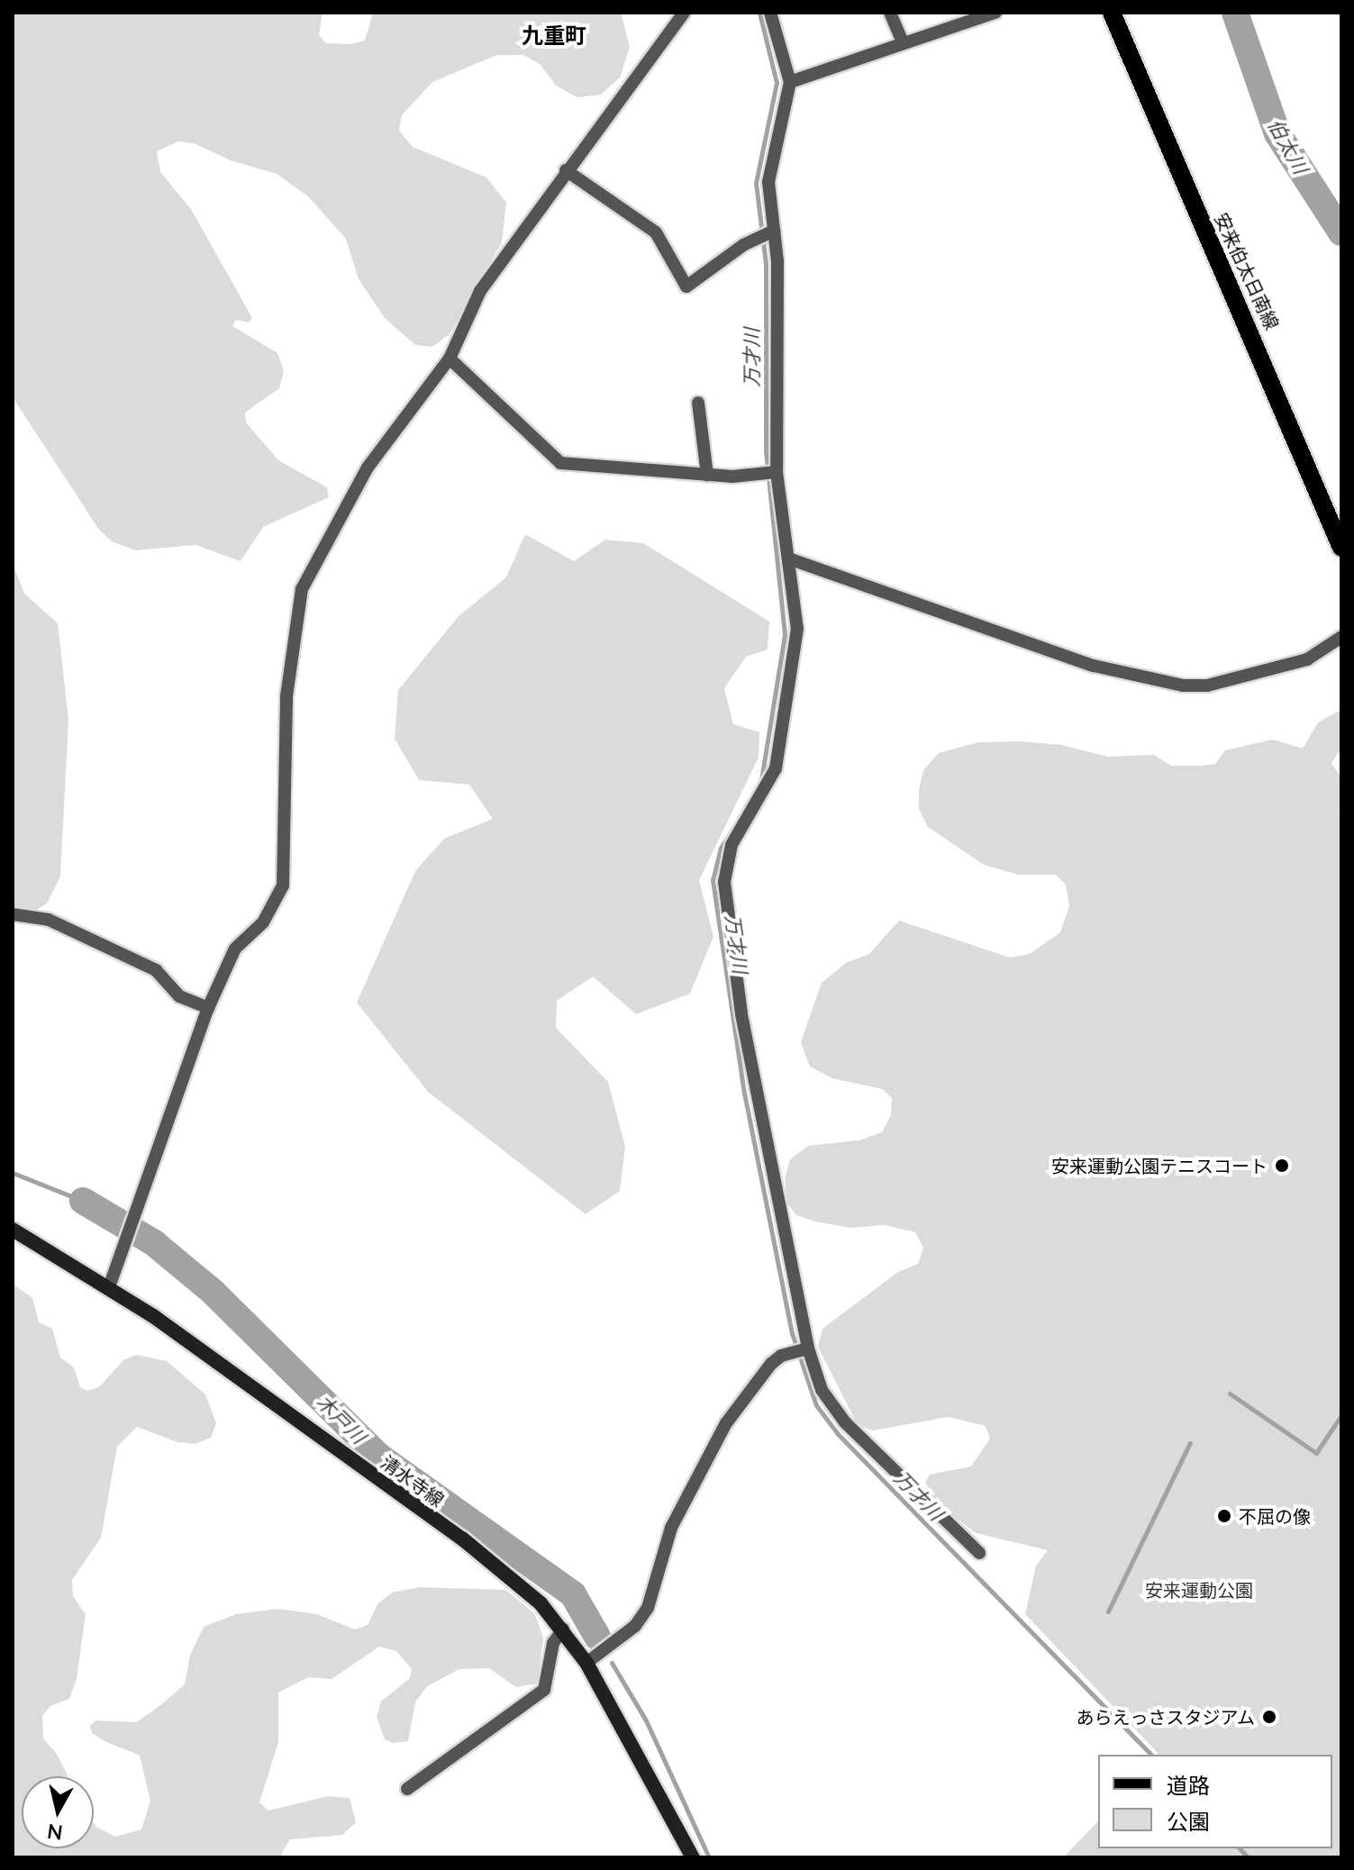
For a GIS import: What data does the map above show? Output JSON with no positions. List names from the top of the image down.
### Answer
{
  "streets": {
    "main road": ["安来伯太日南線", "清水寺線"]
  },
  "districts": ["九重町"],
  "water": ["伯太川", "万才川", "木戸川"],
  "parks": ["安来運動公園"],
  "places": ["安来運動公園テニスコート", "不屈の像", "あらえっさスタジアム"],
  "legend": ["道路", "公園"],
  "north": "bottom"
}
